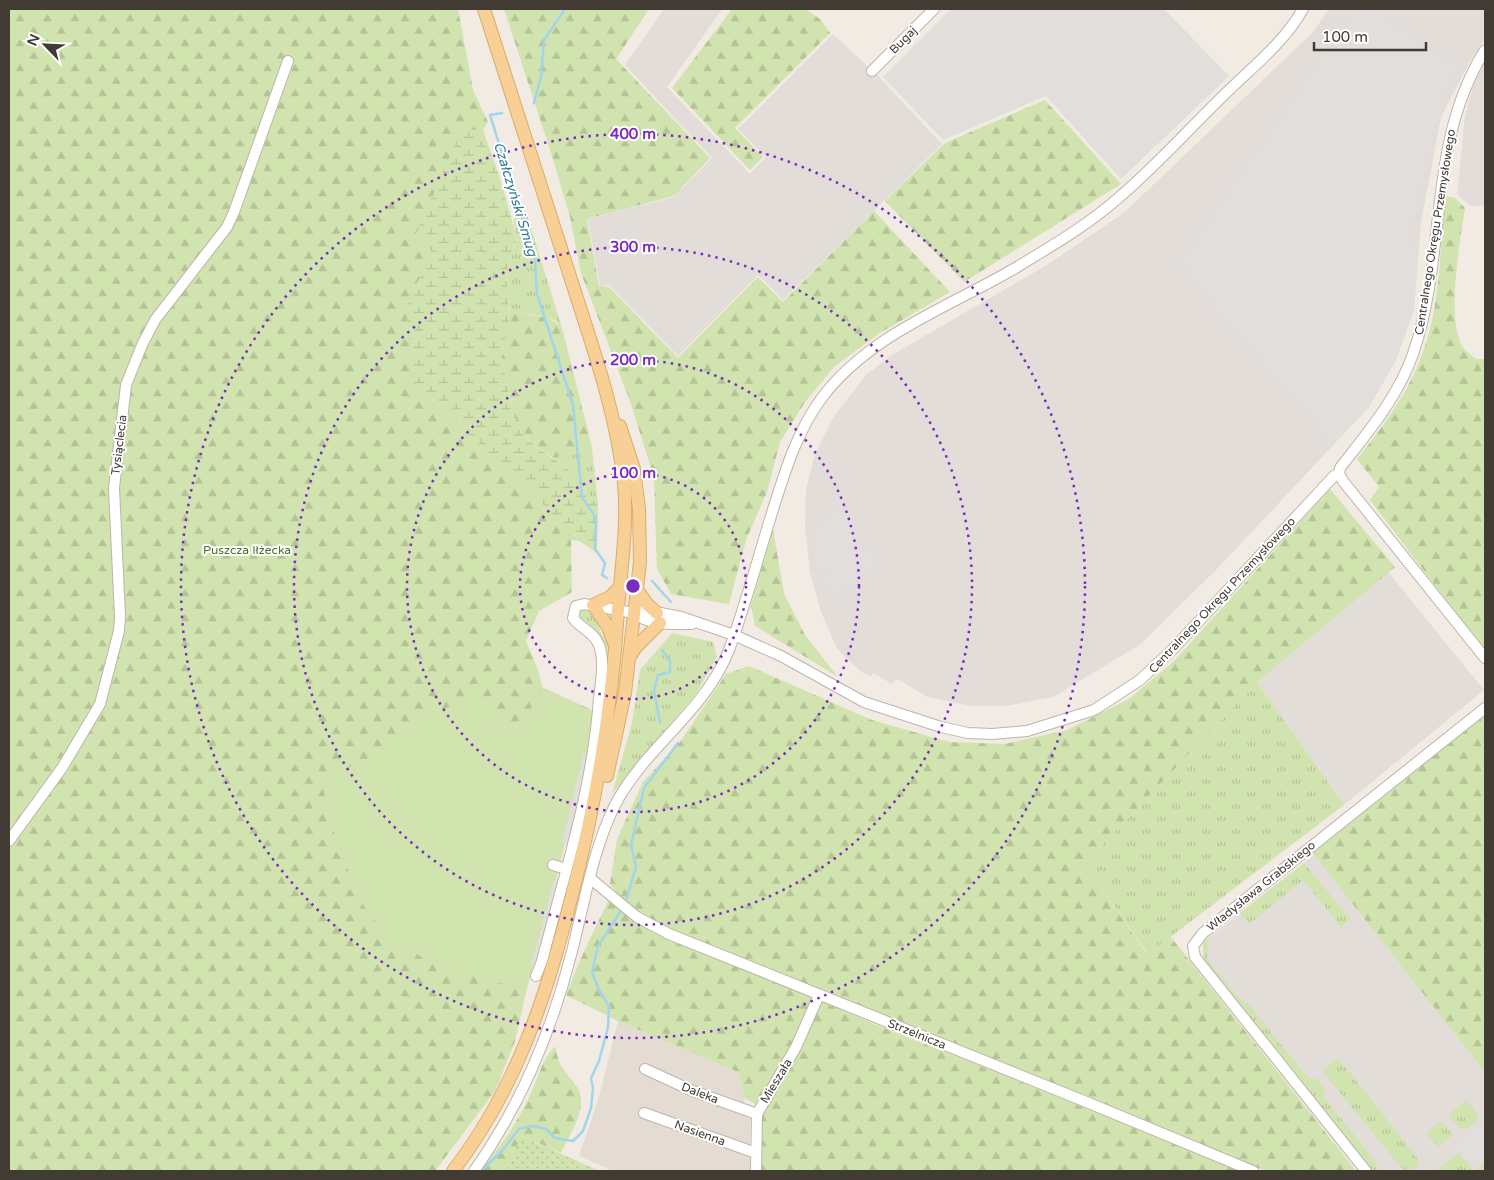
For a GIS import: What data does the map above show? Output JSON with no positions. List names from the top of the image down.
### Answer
{
  "streets": {
    "street": [
      "Bugaj",
      "Centralnego Okręgu Przemysłowego",
      "Tysiąclecia",
      "Władysława Grabskiego",
      "Strzelnicza",
      "Mieszała",
      "Daleka",
      "Nasienna"
    ]
  },
  "crossings": [
    ["Strzelnicza", "Mieszała"],
    ["Mieszała", "Daleka"],
    ["Mieszała", "Nasienna"]
  ],
  "water": ["Czałczyński Smug"],
  "parks": ["Puszcza Iłżecka"],
  "scale_bar": "100 m",
  "north": "top left",
  "rings": [
    "400 m",
    "300 m",
    "200 m",
    "100 m"
  ]
}
